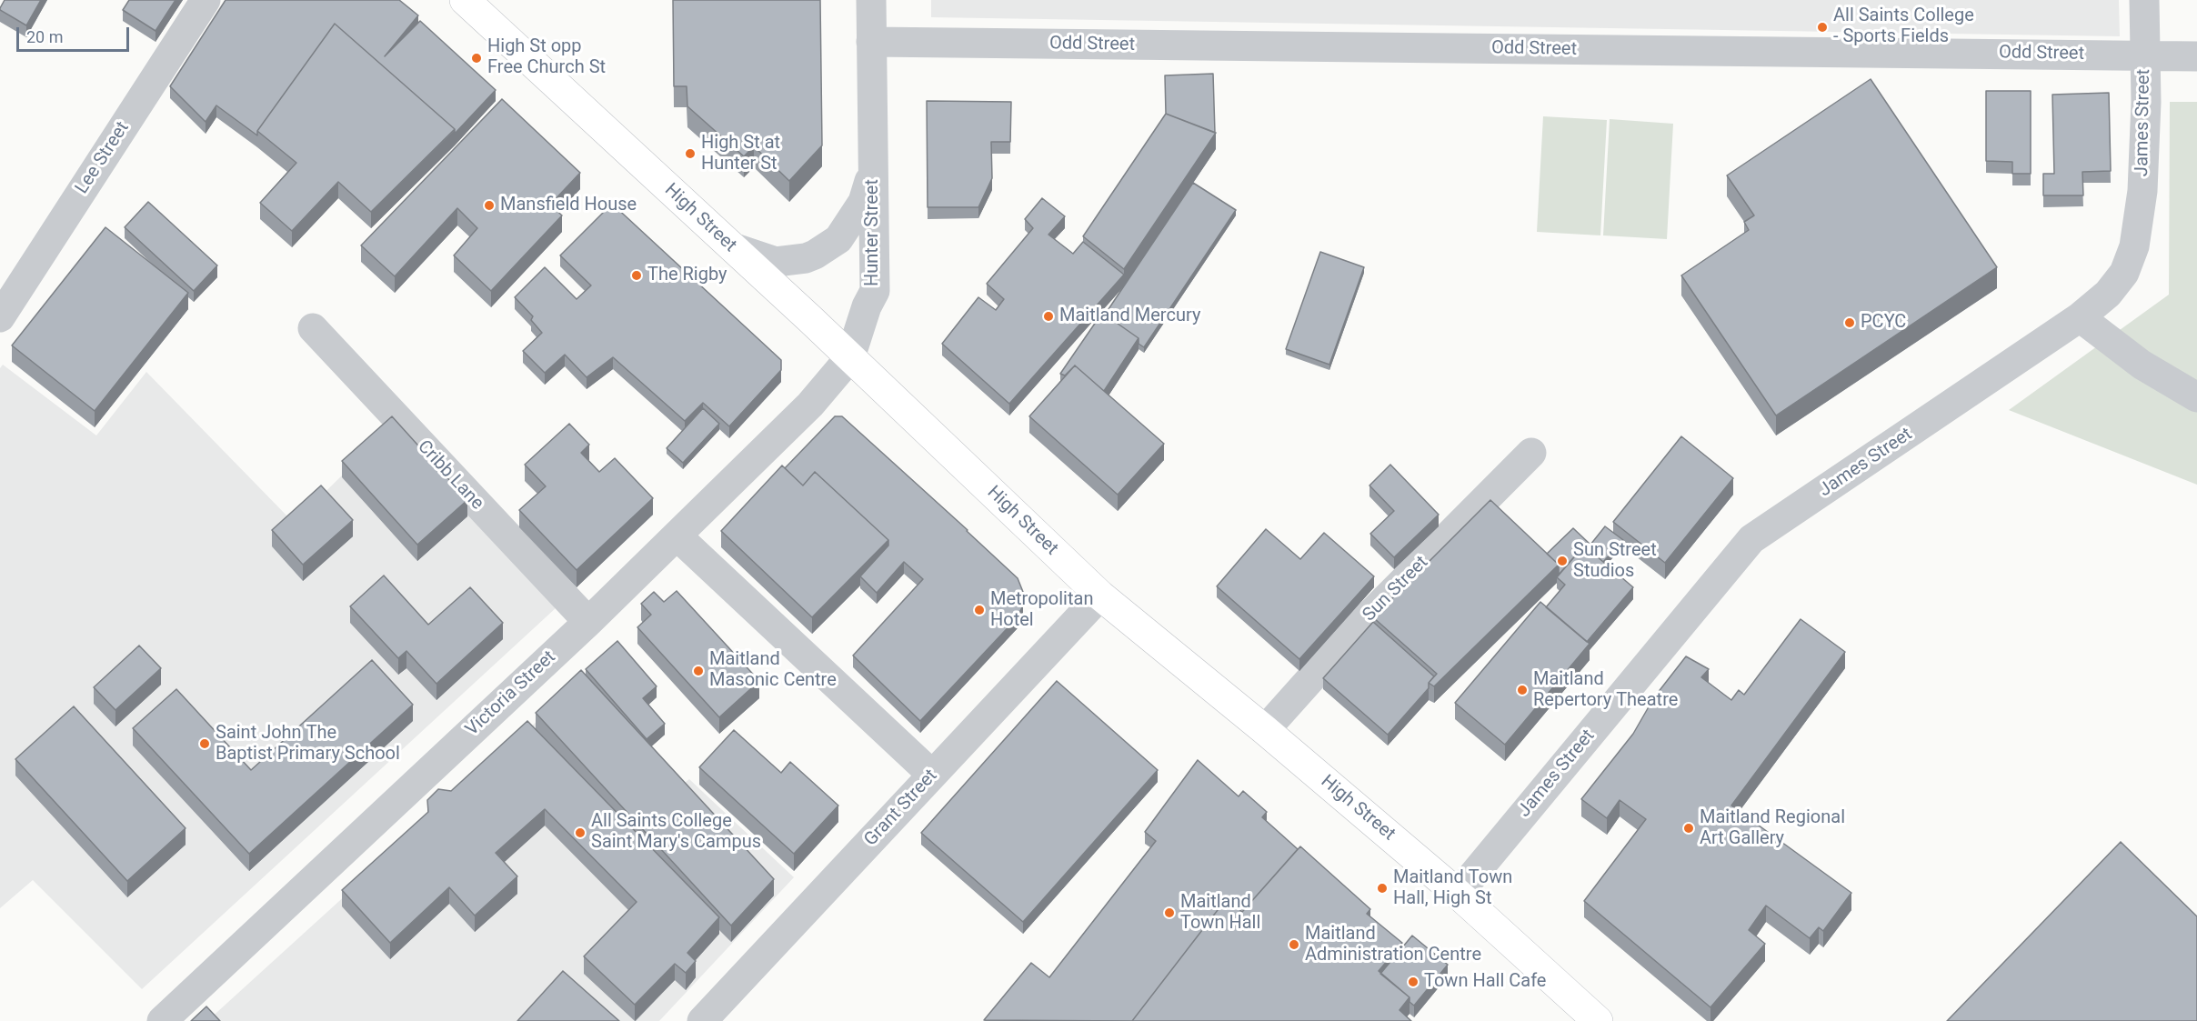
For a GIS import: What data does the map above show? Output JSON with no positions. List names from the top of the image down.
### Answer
{
  "streets": {
    "main road": ["High Street"],
    "street": [
      "Odd Street",
      "James Street",
      "Lee Street",
      "Hunter Street",
      "Cribb Lane",
      "Sun Street",
      "Victoria Street",
      "Grant Street"
    ]
  },
  "crossings": [
    ["Odd Street", "James Street"],
    ["Odd Street", "Hunter Street"],
    ["James Street", "High Street"],
    ["High Street", "Hunter Street"],
    ["High Street", "Sun Street"],
    ["High Street", "Victoria Street"],
    ["High Street", "Grant Street"],
    ["Hunter Street", "Victoria Street"],
    ["Cribb Lane", "Victoria Street"]
  ],
  "places": [
    "All Saints College - Sports Fields",
    "High St opp Free Church St",
    "High St at Hunter St",
    "Mansfield House",
    "The Rigby",
    "Maitland Mercury",
    "PCYC",
    "Sun Street Studios",
    "Metropolitan Hotel",
    "Maitland Masonic Centre",
    "Maitland Repertory Theatre",
    "Saint John The Baptist Primary School",
    "Maitland Regional Art Gallery",
    "All Saints College Saint Mary's Campus",
    "Maitland Town Hall, High St",
    "Maitland Town Hall",
    "Maitland Administration Centre",
    "Town Hall Cafe"
  ],
  "scale_bar": "20 m"
}
